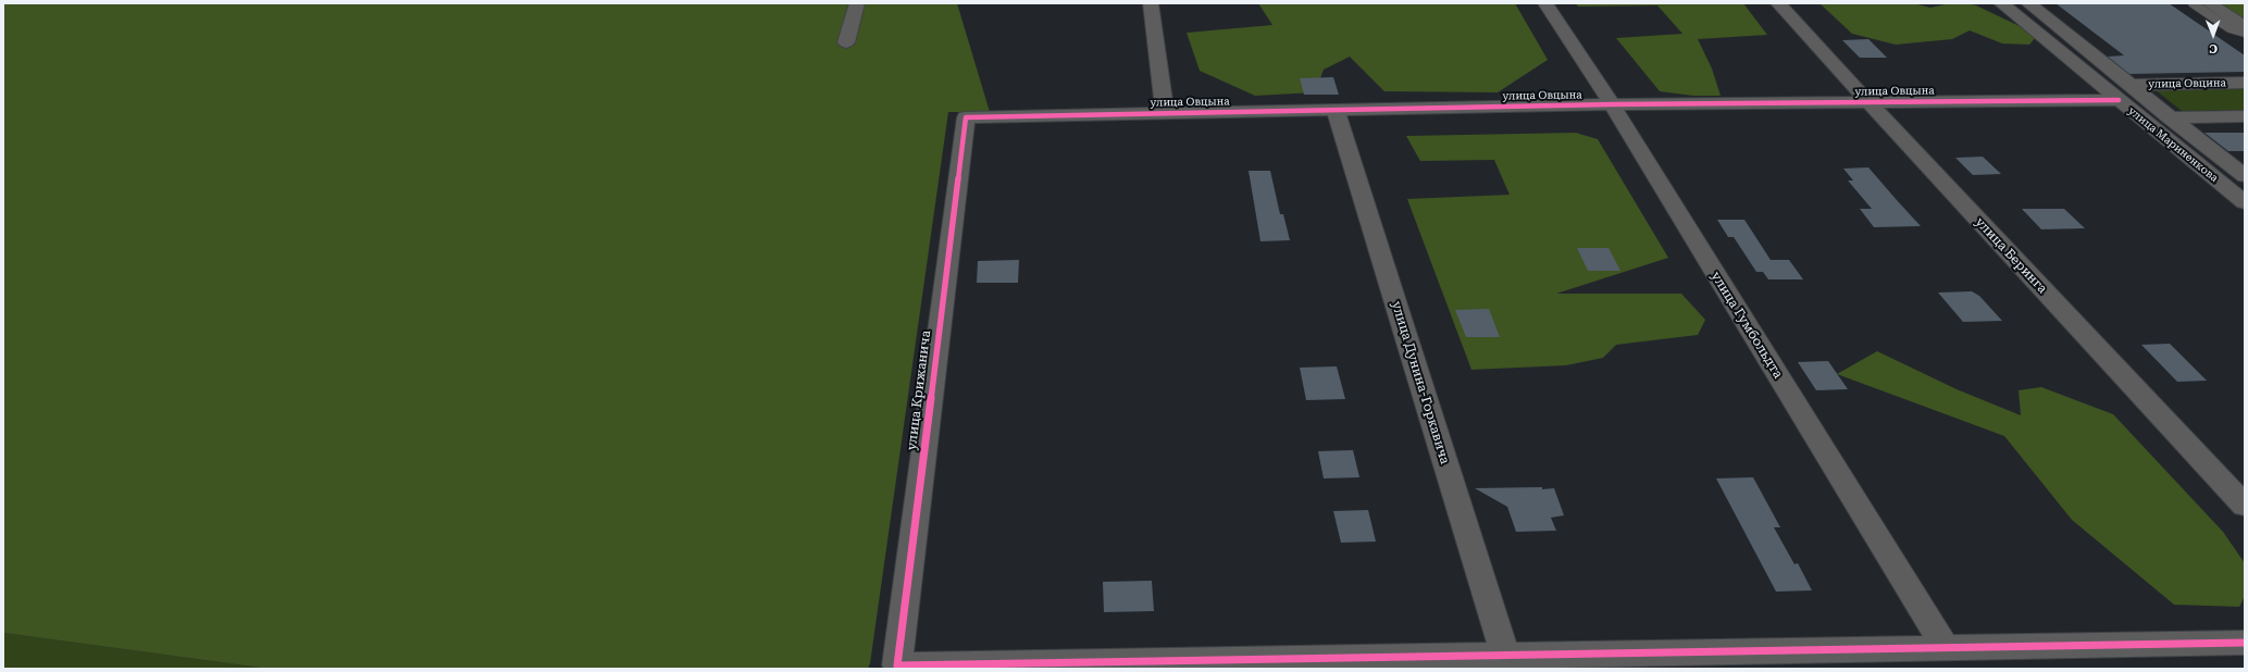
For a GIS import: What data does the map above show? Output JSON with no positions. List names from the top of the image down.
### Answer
{
  "streets": {
    "street": [
      "улица Овцина",
      "улица Овцына",
      "улица Мариненкова",
      "улица Беринга",
      "улица Гумбольдта",
      "улица Дунина-Горкавича",
      "улица Крижанича"
    ]
  },
  "crossings": [
    ["улица Овцына", "улица Мариненкова"],
    ["улица Овцына", "улица Беринга"],
    ["улица Овцына", "улица Гумбольдта"],
    ["улица Овцына", "улица Дунина-Горкавича"],
    ["улица Овцына", "улица Крижанича"],
    ["улица Дунина-Горкавича", "улица Крижанича"]
  ],
  "north": "bottom"
}
